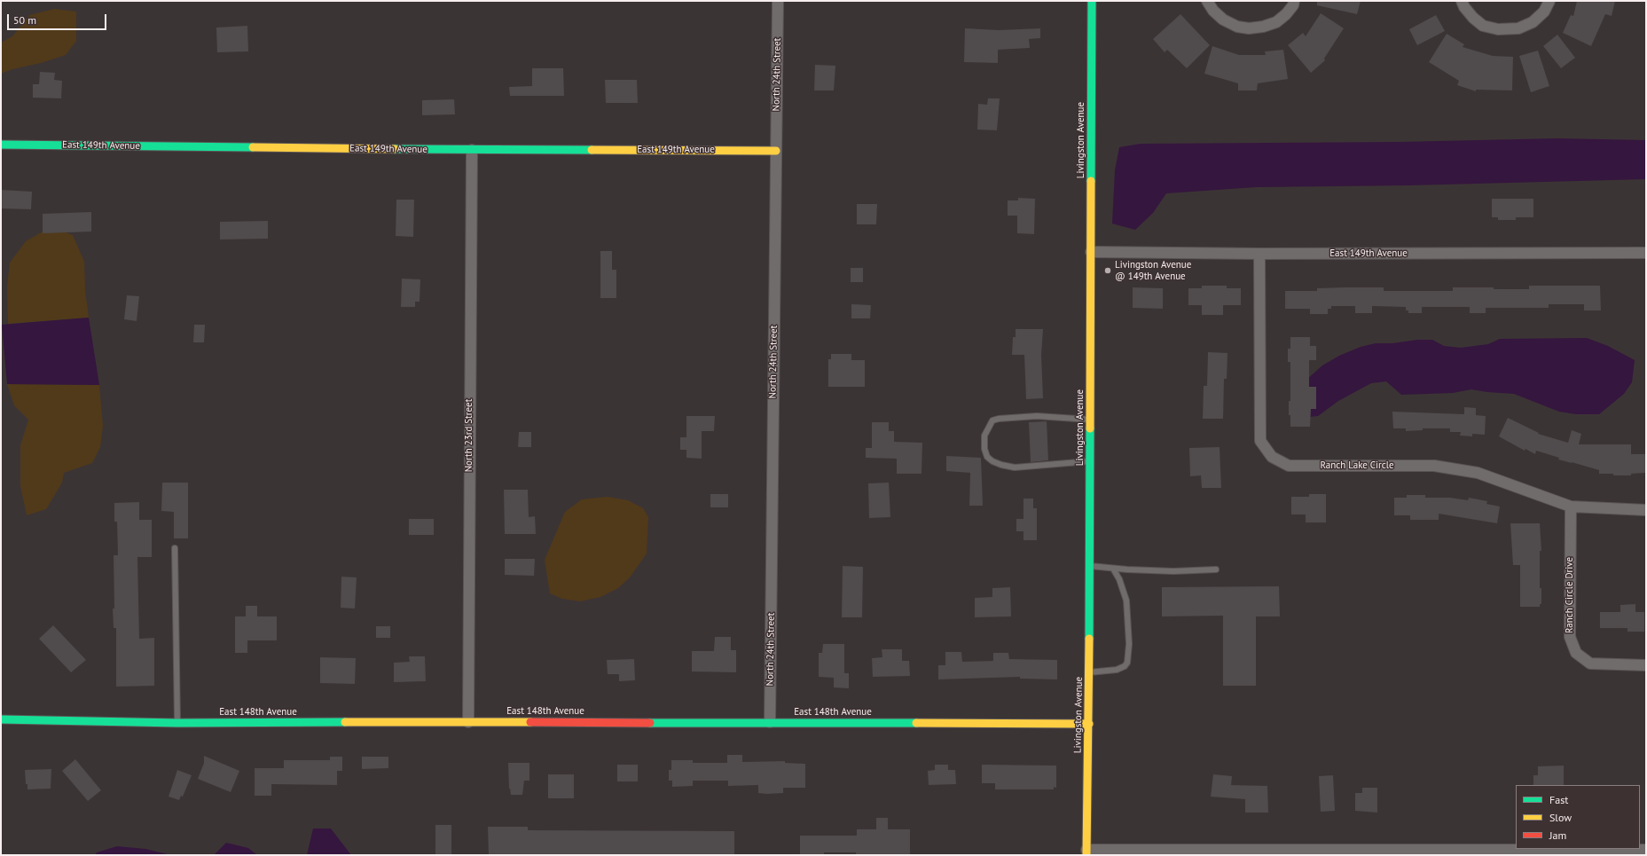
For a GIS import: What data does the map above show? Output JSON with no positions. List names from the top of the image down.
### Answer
{
  "streets": {
    "street": [
      "North 24th Street",
      "Livingston Avenue",
      "East 149th Avenue",
      "North 23rd Street",
      "Ranch Lake Circle",
      "Ranch Circle Drive",
      "East 148th Avenue"
    ]
  },
  "crossings": [
    ["North 24th Street", "East 149th Avenue"],
    ["North 24th Street", "East 148th Avenue"],
    ["Livingston Avenue", "East 149th Avenue"],
    ["Livingston Avenue", "East 148th Avenue"],
    ["East 149th Avenue", "North 23rd Street"],
    ["East 149th Avenue", "Ranch Lake Circle"],
    ["North 23rd Street", "East 148th Avenue"],
    ["Ranch Lake Circle", "Ranch Circle Drive"]
  ],
  "places": ["Livingston Avenue @ 149th Avenue"],
  "legend": ["Fast", "Slow", "Jam"],
  "scale_bar": "50 m"
}
